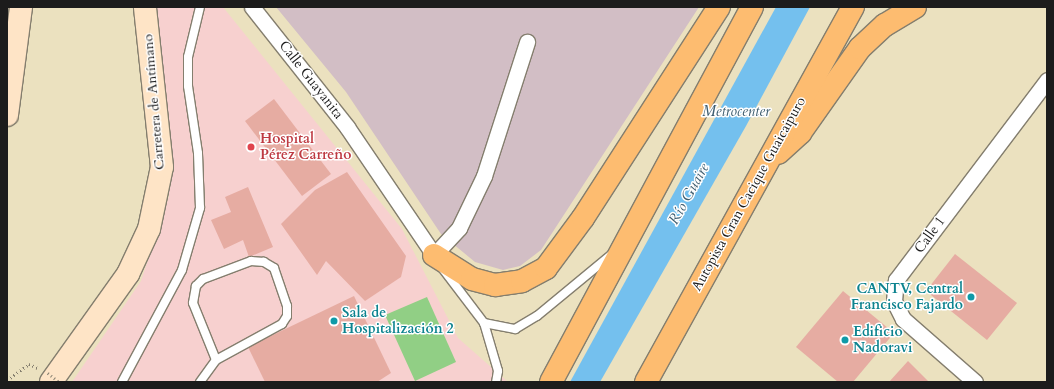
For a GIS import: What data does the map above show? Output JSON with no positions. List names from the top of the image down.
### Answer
{
  "streets": {
    "highway": ["Autopista Gran Cacique Guaicaipuro"],
    "main road": ["Carretera de Antímano"],
    "street": ["Calle Guayanita", "Calle 1"]
  },
  "water": ["Metrocenter", "Río Guaire"],
  "places": [
    "Hospital Pérez Carreño",
    "CANTV, Central Francisco Fajardo",
    "Sala de Hospitalización 2",
    "Edificio Nadoravi"
  ]
}
